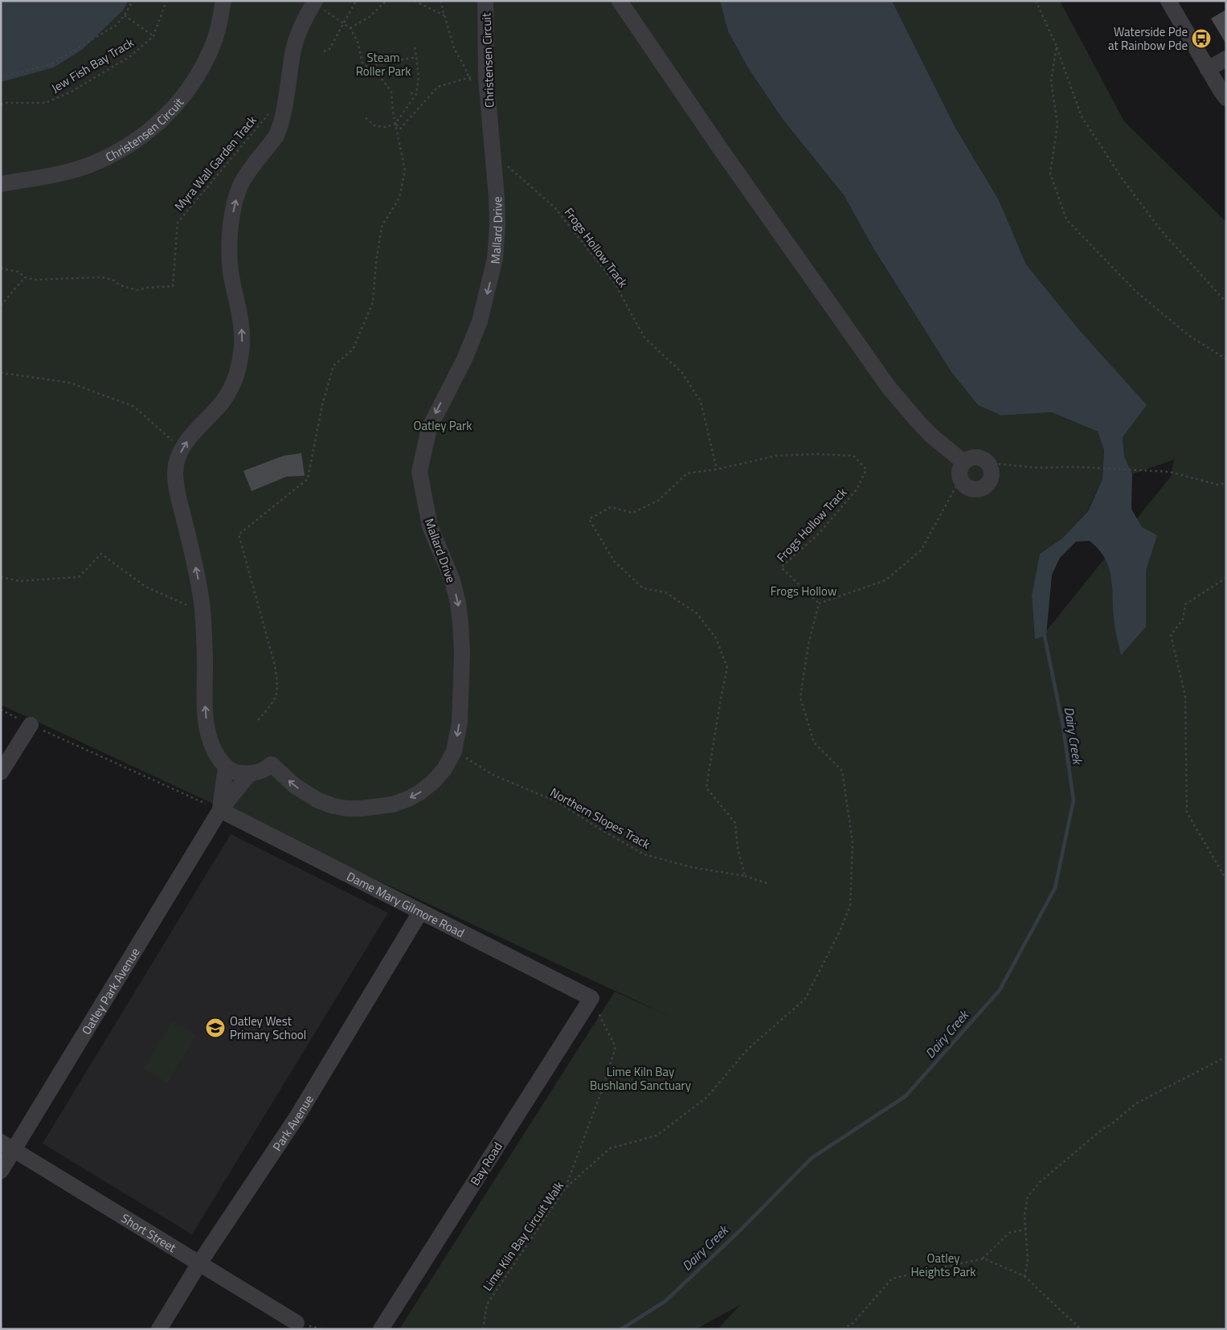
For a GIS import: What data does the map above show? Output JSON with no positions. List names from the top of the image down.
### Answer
{
  "streets": {
    "street": [
      "Christensen Circuit",
      "Mallard Drive",
      "Dame Mary Gilmore Road",
      "Oatley Park Avenue",
      "Park Avenue",
      "Bay Road",
      "Short Street"
    ],
    "path": [
      "Jew Fish Bay Track",
      "Myra Wall Garden Track",
      "Frogs Hollow Track",
      "Northern Slopes Track",
      "Lime Kiln Bay Circuit Walk"
    ]
  },
  "crossings": [
    ["Christensen Circuit", "Mallard Drive"],
    ["Mallard Drive", "Frogs Hollow Track"],
    ["Mallard Drive", "Northern Slopes Track"],
    ["Frogs Hollow Track", "Lime Kiln Bay Circuit Walk"],
    ["Dame Mary Gilmore Road", "Oatley Park Avenue"],
    ["Dame Mary Gilmore Road", "Park Avenue"],
    ["Dame Mary Gilmore Road", "Bay Road"],
    ["Oatley Park Avenue", "Short Street"],
    ["Park Avenue", "Short Street"]
  ],
  "water": ["Dairy Creek"],
  "parks": [
    "Steam Roller Park",
    "Oatley Park",
    "Frogs Hollow",
    "Lime Kiln Bay Bushland Sanctuary",
    "Oatley Heights Park"
  ],
  "places": {
    "bus stop": ["Waterside Pde at Rainbow Pde"],
    "school or university": ["Oatley West Primary School"]
  }
}
